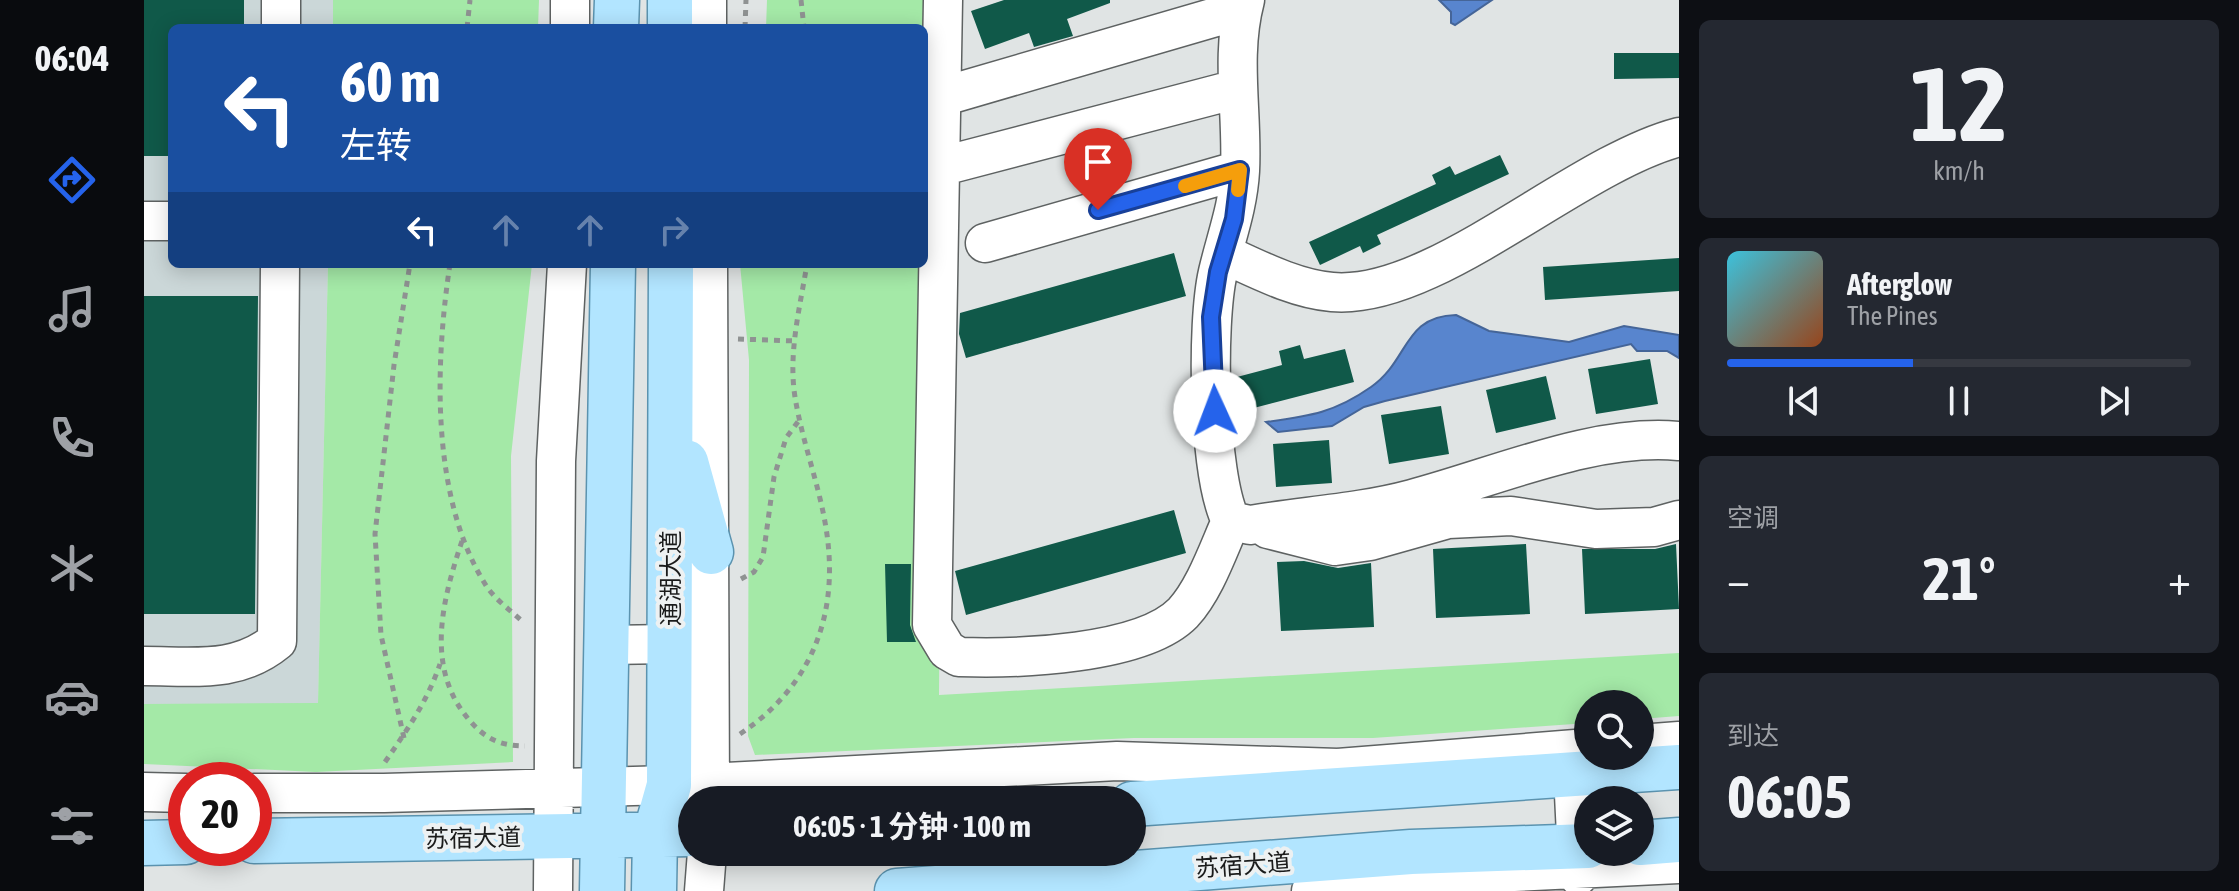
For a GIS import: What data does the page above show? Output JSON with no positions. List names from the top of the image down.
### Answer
{
  "streets": {
    "main road": ["通湖大道", "苏宿大道"]
  },
  "crossings": [
    ["通湖大道", "苏宿大道"]
  ],
  "page": {
    "tabs": "06:04",
    "tile": [
      ["12", "km/h"],
      "空调",
      ["到达", "06:05"]
    ],
    "turn": ["60 m", "左转"],
    "song": ["Afterglow", "The Pines"],
    "heat": ["−", "21°", "+"],
    "limit": "20",
    "trip": "06:05 · 1 分钟 · 100 m"
  }
}
